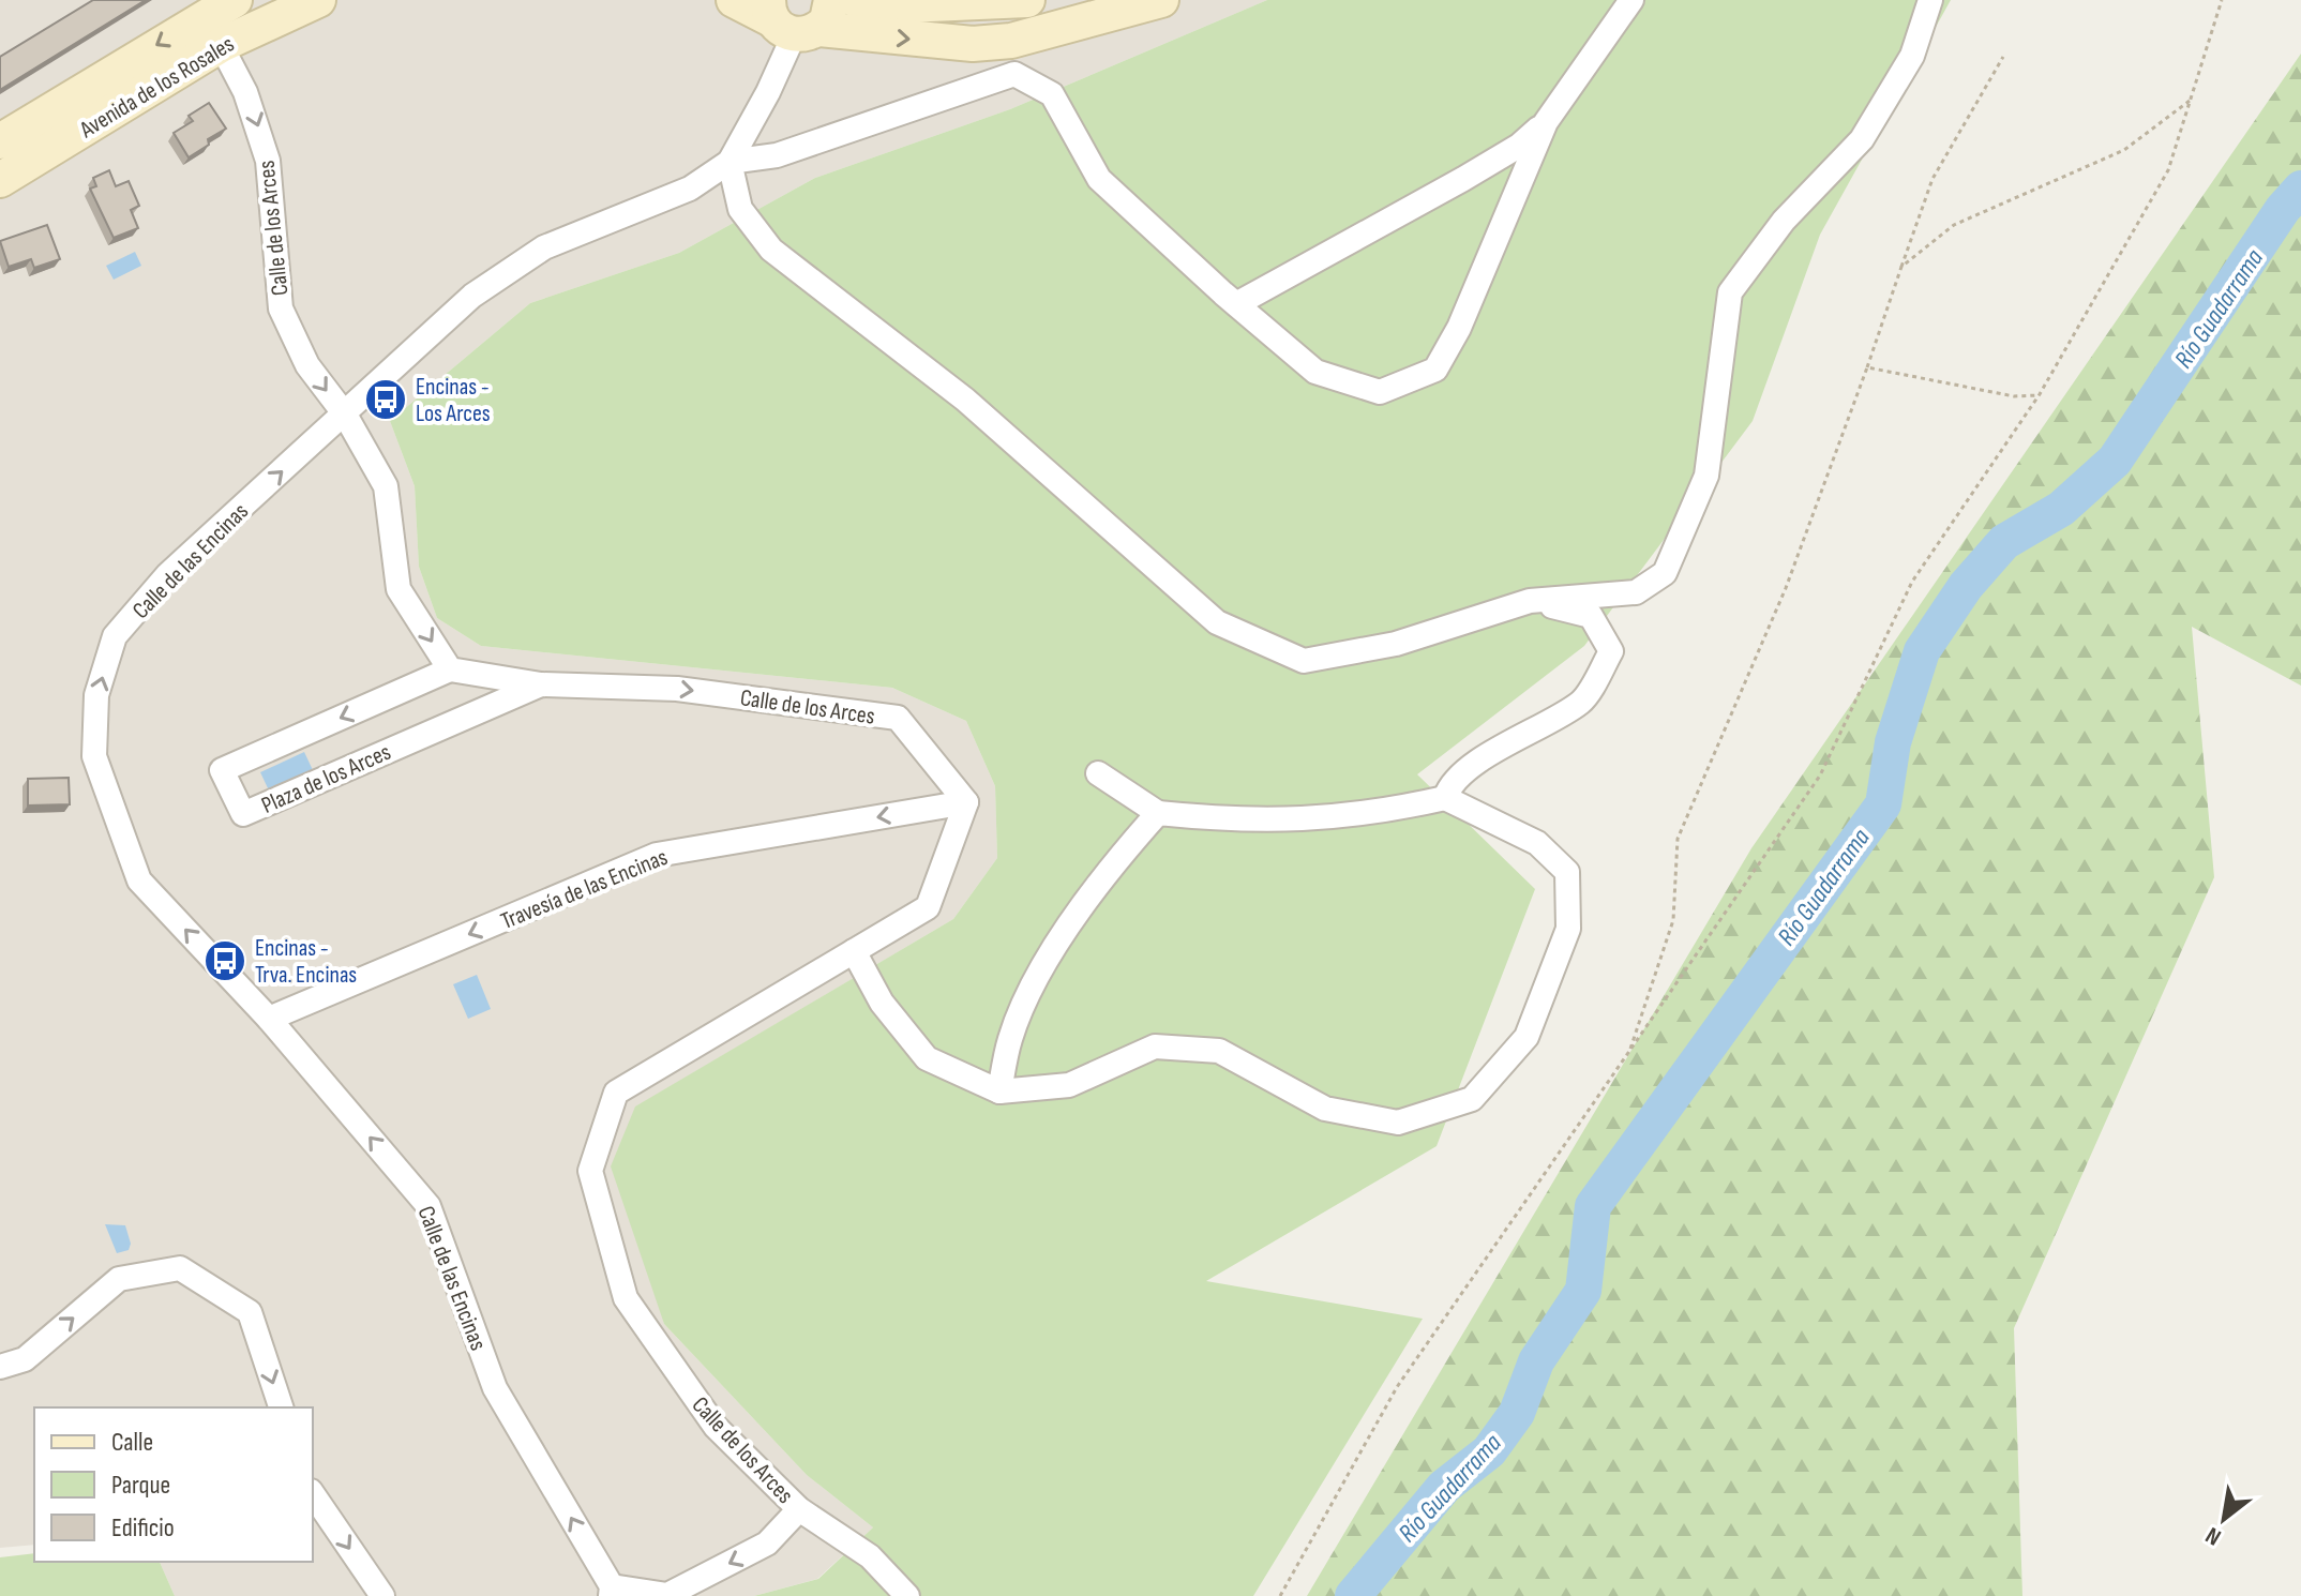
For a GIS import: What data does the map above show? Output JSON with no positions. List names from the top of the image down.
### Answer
{
  "streets": {
    "street": [
      "Avenida de los Rosales",
      "Calle de los Arces",
      "Calle de las Encinas",
      "Plaza de los Arces",
      "Travesía de las Encinas"
    ]
  },
  "crossings": [
    ["Avenida de los Rosales", "Calle de los Arces"],
    ["Calle de los Arces", "Calle de las Encinas"],
    ["Calle de los Arces", "Plaza de los Arces"],
    ["Calle de los Arces", "Travesía de las Encinas"],
    ["Calle de las Encinas", "Travesía de las Encinas"]
  ],
  "one_way": ["Calle de los Arces", "Calle de las Encinas", "Travesía de las Encinas"],
  "water": ["Río Guadarrama"],
  "places": {
    "bus stop": ["Encinas - Los Arces", "Encinas - Trva. Encinas"]
  },
  "legend": ["Calle", "Parque", "Edificio"],
  "north": "bottom left"
}
